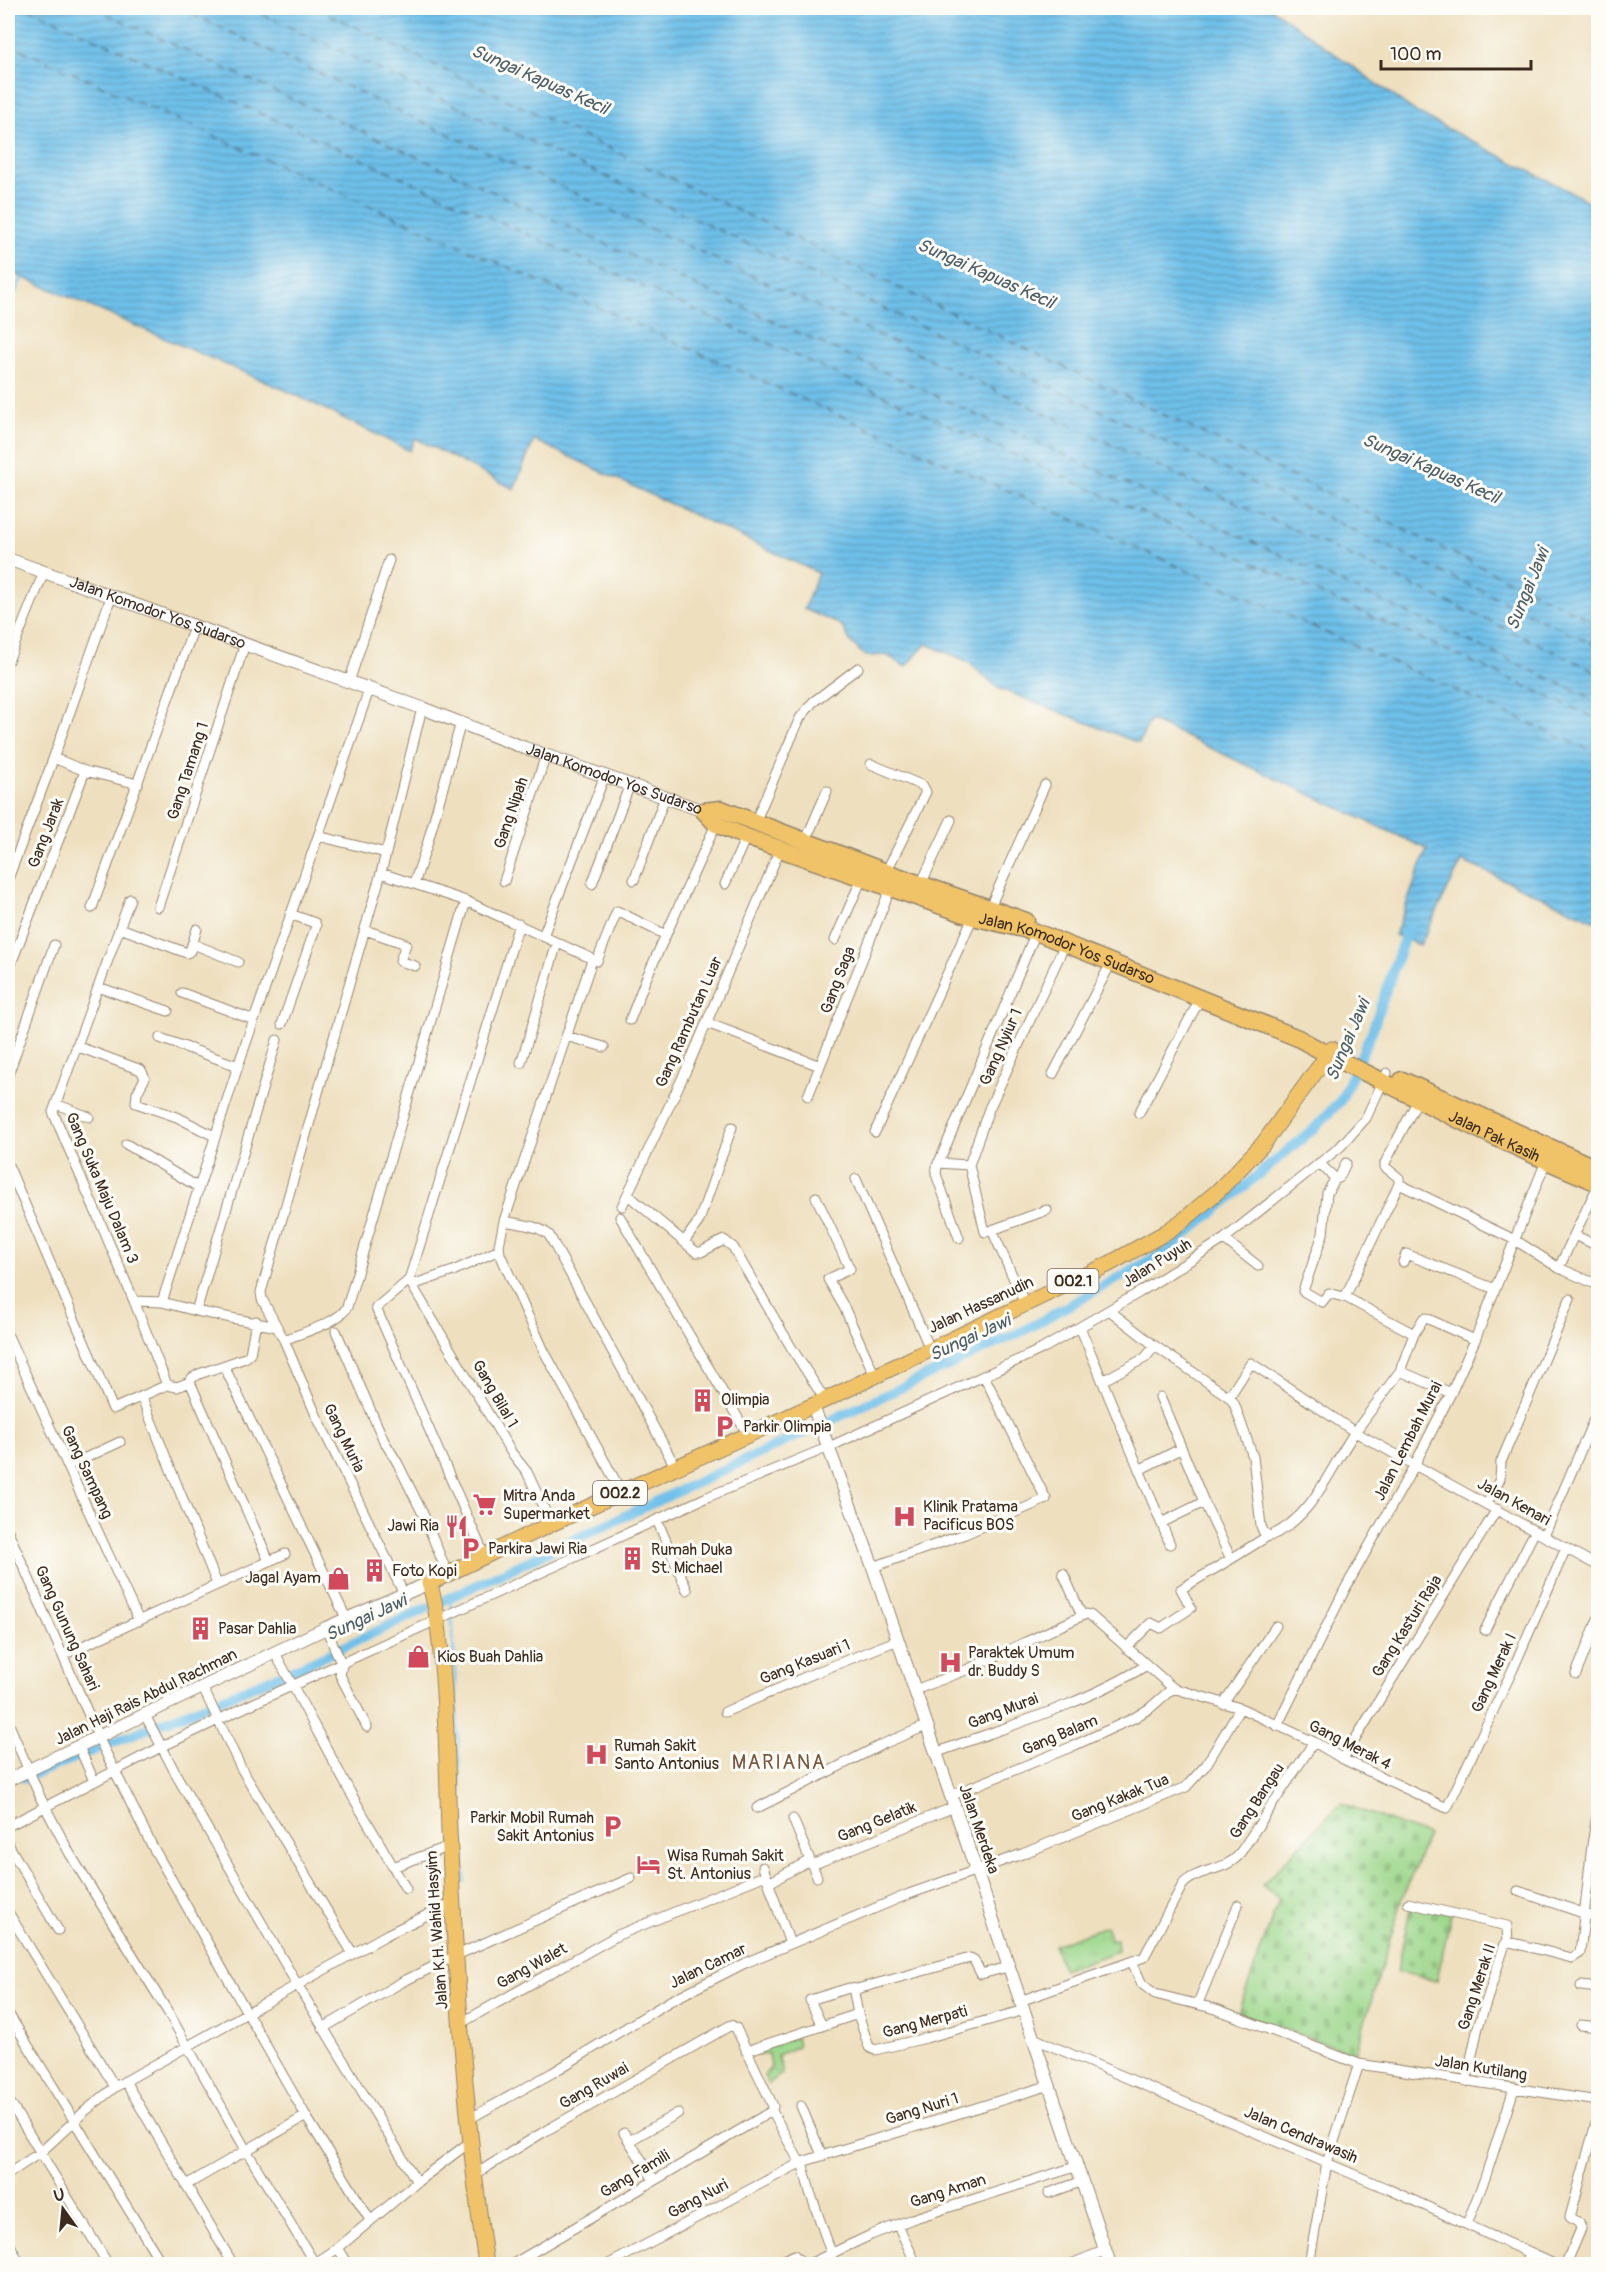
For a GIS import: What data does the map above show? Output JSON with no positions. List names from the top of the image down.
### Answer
{
  "streets": {
    "highway": ["Jalan Komodor Yos Sudarso", "Jalan Pak Kasih"],
    "main road": [
      "002.1",
      "Jalan Hassanudin",
      "002.2",
      "Jalan K.H. Wahid Hasyim"
    ],
    "street": [
      "Gang Tamang 1",
      "Gang Nipah",
      "Gang Jarak",
      "Gang Saga",
      "Gang Rambutan Luar",
      "Gang Nyiur 1",
      "Gang Suka Maju Dalam 3",
      "Jalan Puyuh",
      "Gang Bilal 1",
      "Gang Muria",
      "Jalan Lembah Murai",
      "Gang Sampang",
      "Jalan Kenari",
      "Gang Kasturi Raja",
      "Gang Gunung Sahari",
      "Gang Kasuari 1",
      "Gang Merak I",
      "Jalan Haji Rais Abdul Rachman",
      "Gang Murai",
      "Gang Balam",
      "Gang Merak 4",
      "Gang Kakak Tua",
      "Gang Bangau",
      "Gang Gelatik",
      "Jalan Merdeka",
      "Gang Walet",
      "Jalan Camar",
      "Gang Merak II",
      "Gang Merpati",
      "Jalan Kutilang",
      "Gang Ruwai",
      "Gang Nuri 1",
      "Jalan Cendrawasih",
      "Gang Famili",
      "Gang Aman",
      "Gang Nuri"
    ]
  },
  "crossings": [
    ["Jalan Komodor Yos Sudarso", "Gang Tamang 1"],
    ["Jalan Komodor Yos Sudarso", "Gang Nipah"],
    ["Jalan Komodor Yos Sudarso", "Gang Saga"],
    ["Jalan Komodor Yos Sudarso", "Gang Rambutan Luar"],
    ["Jalan Komodor Yos Sudarso", "Gang Nyiur 1"],
    ["Jalan Komodor Yos Sudarso", "Jalan Pak Kasih"],
    ["Jalan Komodor Yos Sudarso", "Jalan Puyuh"],
    ["Jalan Komodor Yos Sudarso", "Jalan Hassanudin"],
    ["Jalan Pak Kasih", "Jalan Puyuh"],
    ["Jalan Pak Kasih", "Jalan Lembah Murai"],
    ["Jalan Puyuh", "Gang Gunung Sahari"],
    ["Jalan Puyuh", "Jalan Merdeka"],
    ["Jalan Puyuh", "Jalan K.H. Wahid Hasyim"],
    ["Jalan Hassanudin", "002.2"],
    ["Jalan Hassanudin", "Jalan Merdeka"],
    ["Gang Bilal 1", "002.2"],
    ["Gang Muria", "Jalan Haji Rais Abdul Rachman"],
    ["Jalan Lembah Murai", "Jalan Kenari"],
    ["Jalan Lembah Murai", "Gang Merak 4"],
    ["002.2", "Jalan Haji Rais Abdul Rachman"],
    ["002.2", "Jalan Merdeka"],
    ["002.2", "Jalan K.H. Wahid Hasyim"],
    ["Jalan Kenari", "Gang Kasturi Raja"],
    ["Jalan Kenari", "Gang Merak I"],
    ["Gang Kasturi Raja", "Gang Merak 4"],
    ["Gang Gunung Sahari", "Jalan Haji Rais Abdul Rachman"],
    ["Gang Kasuari 1", "Jalan Merdeka"],
    ["Gang Merak I", "Gang Merak 4"],
    ["Jalan Haji Rais Abdul Rachman", "Jalan K.H. Wahid Hasyim"],
    ["Gang Murai", "Jalan Merdeka"],
    ["Gang Balam", "Gang Merak 4"],
    ["Gang Balam", "Gang Gelatik"],
    ["Gang Balam", "Jalan Merdeka"],
    ["Gang Merak 4", "Gang Kakak Tua"],
    ["Gang Merak 4", "Gang Bangau"],
    ["Gang Kakak Tua", "Jalan Merdeka"],
    ["Gang Kakak Tua", "Jalan Camar"],
    ["Gang Bangau", "Jalan Merdeka"],
    ["Gang Bangau", "Gang Merpati"],
    ["Gang Bangau", "Jalan Kutilang"],
    ["Gang Gelatik", "Jalan Merdeka"],
    ["Gang Gelatik", "Gang Walet"],
    ["Jalan Merdeka", "Jalan Camar"],
    ["Jalan Merdeka", "Gang Merpati"],
    ["Jalan Merdeka", "Gang Nuri 1"],
    ["Jalan Merdeka", "Jalan Cendrawasih"],
    ["Jalan Merdeka", "Gang Aman"],
    ["Jalan K.H. Wahid Hasyim", "Gang Walet"],
    ["Jalan K.H. Wahid Hasyim", "Jalan Camar"],
    ["Jalan K.H. Wahid Hasyim", "Gang Ruwai"],
    ["Gang Merak II", "Jalan Kutilang"],
    ["Gang Nuri 1", "Gang Nuri"]
  ],
  "districts": ["MARIANA"],
  "water": ["Sungai Kapuas Kecil", "Sungai Jawi"],
  "places": {
    "building": [
      "Olimpia",
      "Rumah Duka St. Michael",
      "Foto Kopi",
      "Pasar Dahlia"
    ],
    "parking": ["Parkir Olimpia", "Parkira Jawi Ria", "Parkir Mobil Rumah Sakit Antonius"],
    "supermarket": ["Mitra Anda Supermarket"],
    "hospital": ["Klinik Pratama Pacificus BOS", "Paraktek Umum dr. Buddy S", "Rumah Sakit Santo Antonius"],
    "restaurant": ["Jawi Ria"],
    "shop": ["Jagal Ayam", "Kios Buah Dahlia"],
    "hotel": ["Wisa Rumah Sakit St. Antonius"]
  },
  "scale_bar": "100 m",
  "north": "top"
}
